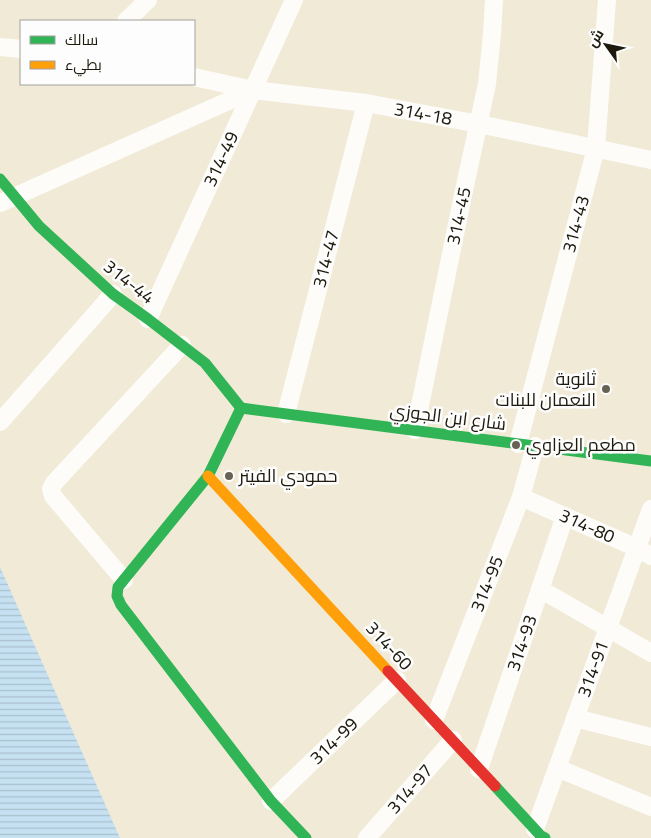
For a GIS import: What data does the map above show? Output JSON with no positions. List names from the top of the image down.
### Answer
{
  "streets": {
    "street": [
      "314-18",
      "314-49",
      "314-45",
      "314-43",
      "314-47",
      "314-44",
      "شارع ابن الجوزي",
      "314-80",
      "314-95",
      "314-93",
      "314-60",
      "314-91",
      "314-99",
      "314-97"
    ]
  },
  "crossings": [
    ["314-18", "314-49"],
    ["314-18", "314-45"],
    ["314-18", "314-43"],
    ["314-18", "314-47"],
    ["314-49", "314-44"],
    ["314-45", "شارع ابن الجوزي"],
    ["314-43", "شارع ابن الجوزي"],
    ["314-43", "314-95"],
    ["314-47", "شارع ابن الجوزي"],
    ["314-44", "شارع ابن الجوزي"],
    ["شارع ابن الجوزي", "314-95"],
    ["314-80", "314-95"],
    ["314-80", "314-93"],
    ["314-80", "314-91"],
    ["314-95", "314-60"],
    ["314-93", "314-60"],
    ["314-60", "314-91"],
    ["314-60", "314-99"],
    ["314-60", "314-97"]
  ],
  "places": ["ثانوية النعمان للبنات", "مطعم العزاوي", "حمودي الفيتر"],
  "legend": ["سالك", "بطيء"],
  "north": "top left"
}
